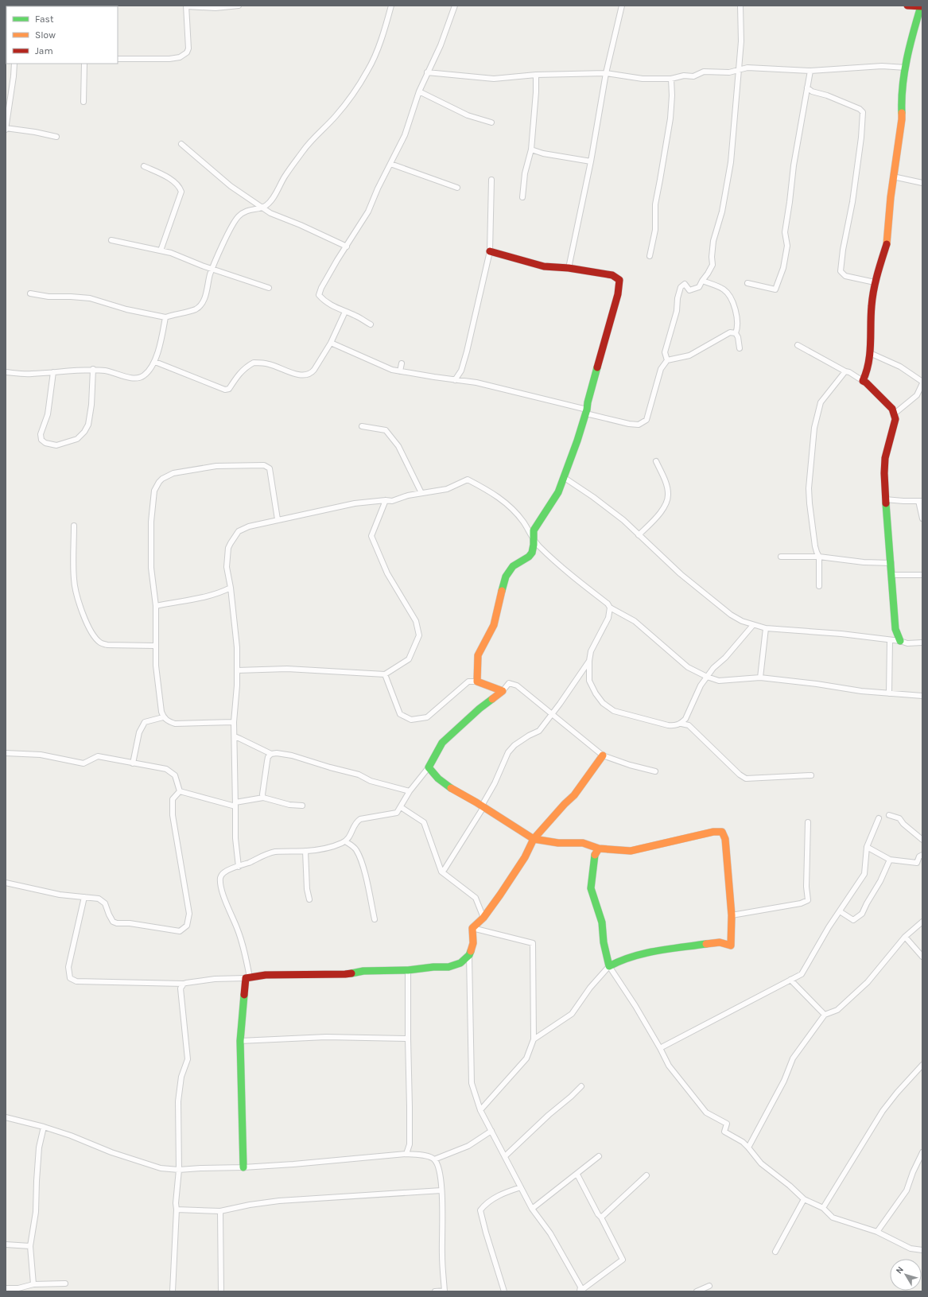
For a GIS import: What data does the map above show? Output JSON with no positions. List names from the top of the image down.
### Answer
{
  "legend": ["Fast", "Slow", "Jam"],
  "north": "top left"
}
